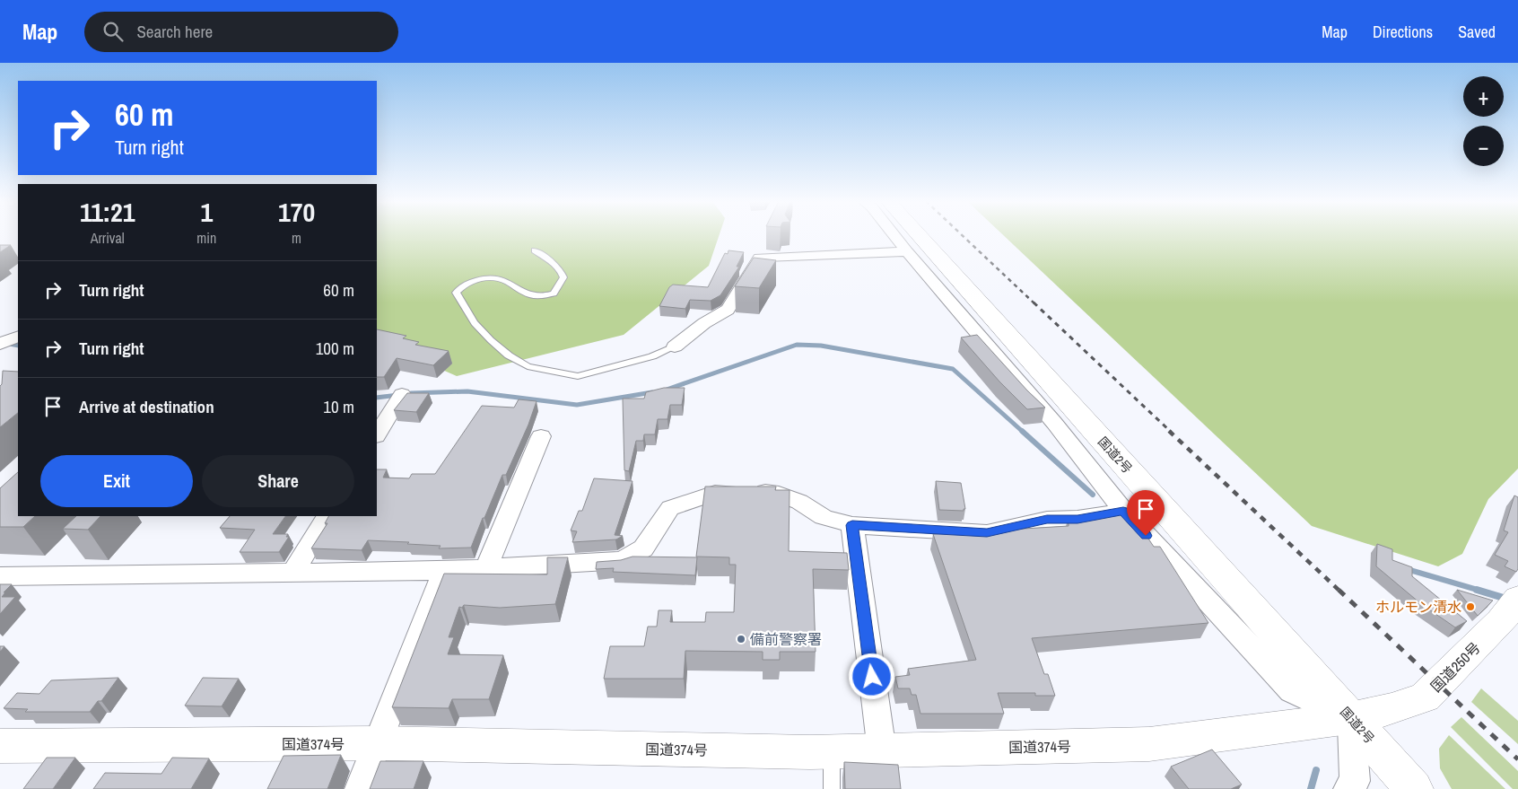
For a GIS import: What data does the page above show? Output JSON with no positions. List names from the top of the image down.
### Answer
{
  "streets": {
    "highway": ["国道2号", "国道250号", "国道374号"]
  },
  "crossings": [
    ["国道2号", "国道250号"],
    ["国道2号", "国道374号"],
    ["国道250号", "国道374号"]
  ],
  "places": ["ホルモン清水", "備前警察署"],
  "page": {
    "header": "Map",
    "search": "Search here",
    "nav": ["Map", "Directions", "Saved"],
    "map_buttons": ["+", "−"],
    "turn": ["60 m", "Turn right"],
    "eta": [
      "11:21",
      "Arrival",
      "1",
      "min",
      "170",
      "m"
    ],
    "list": [
      {
        "name": "Turn right",
        "value": "60 m"
      },
      {
        "name": "Turn right",
        "value": "100 m"
      },
      {
        "name": "Arrive at destination",
        "value": "10 m"
      }
    ],
    "buttons": ["Exit", "Share"]
  }
}
